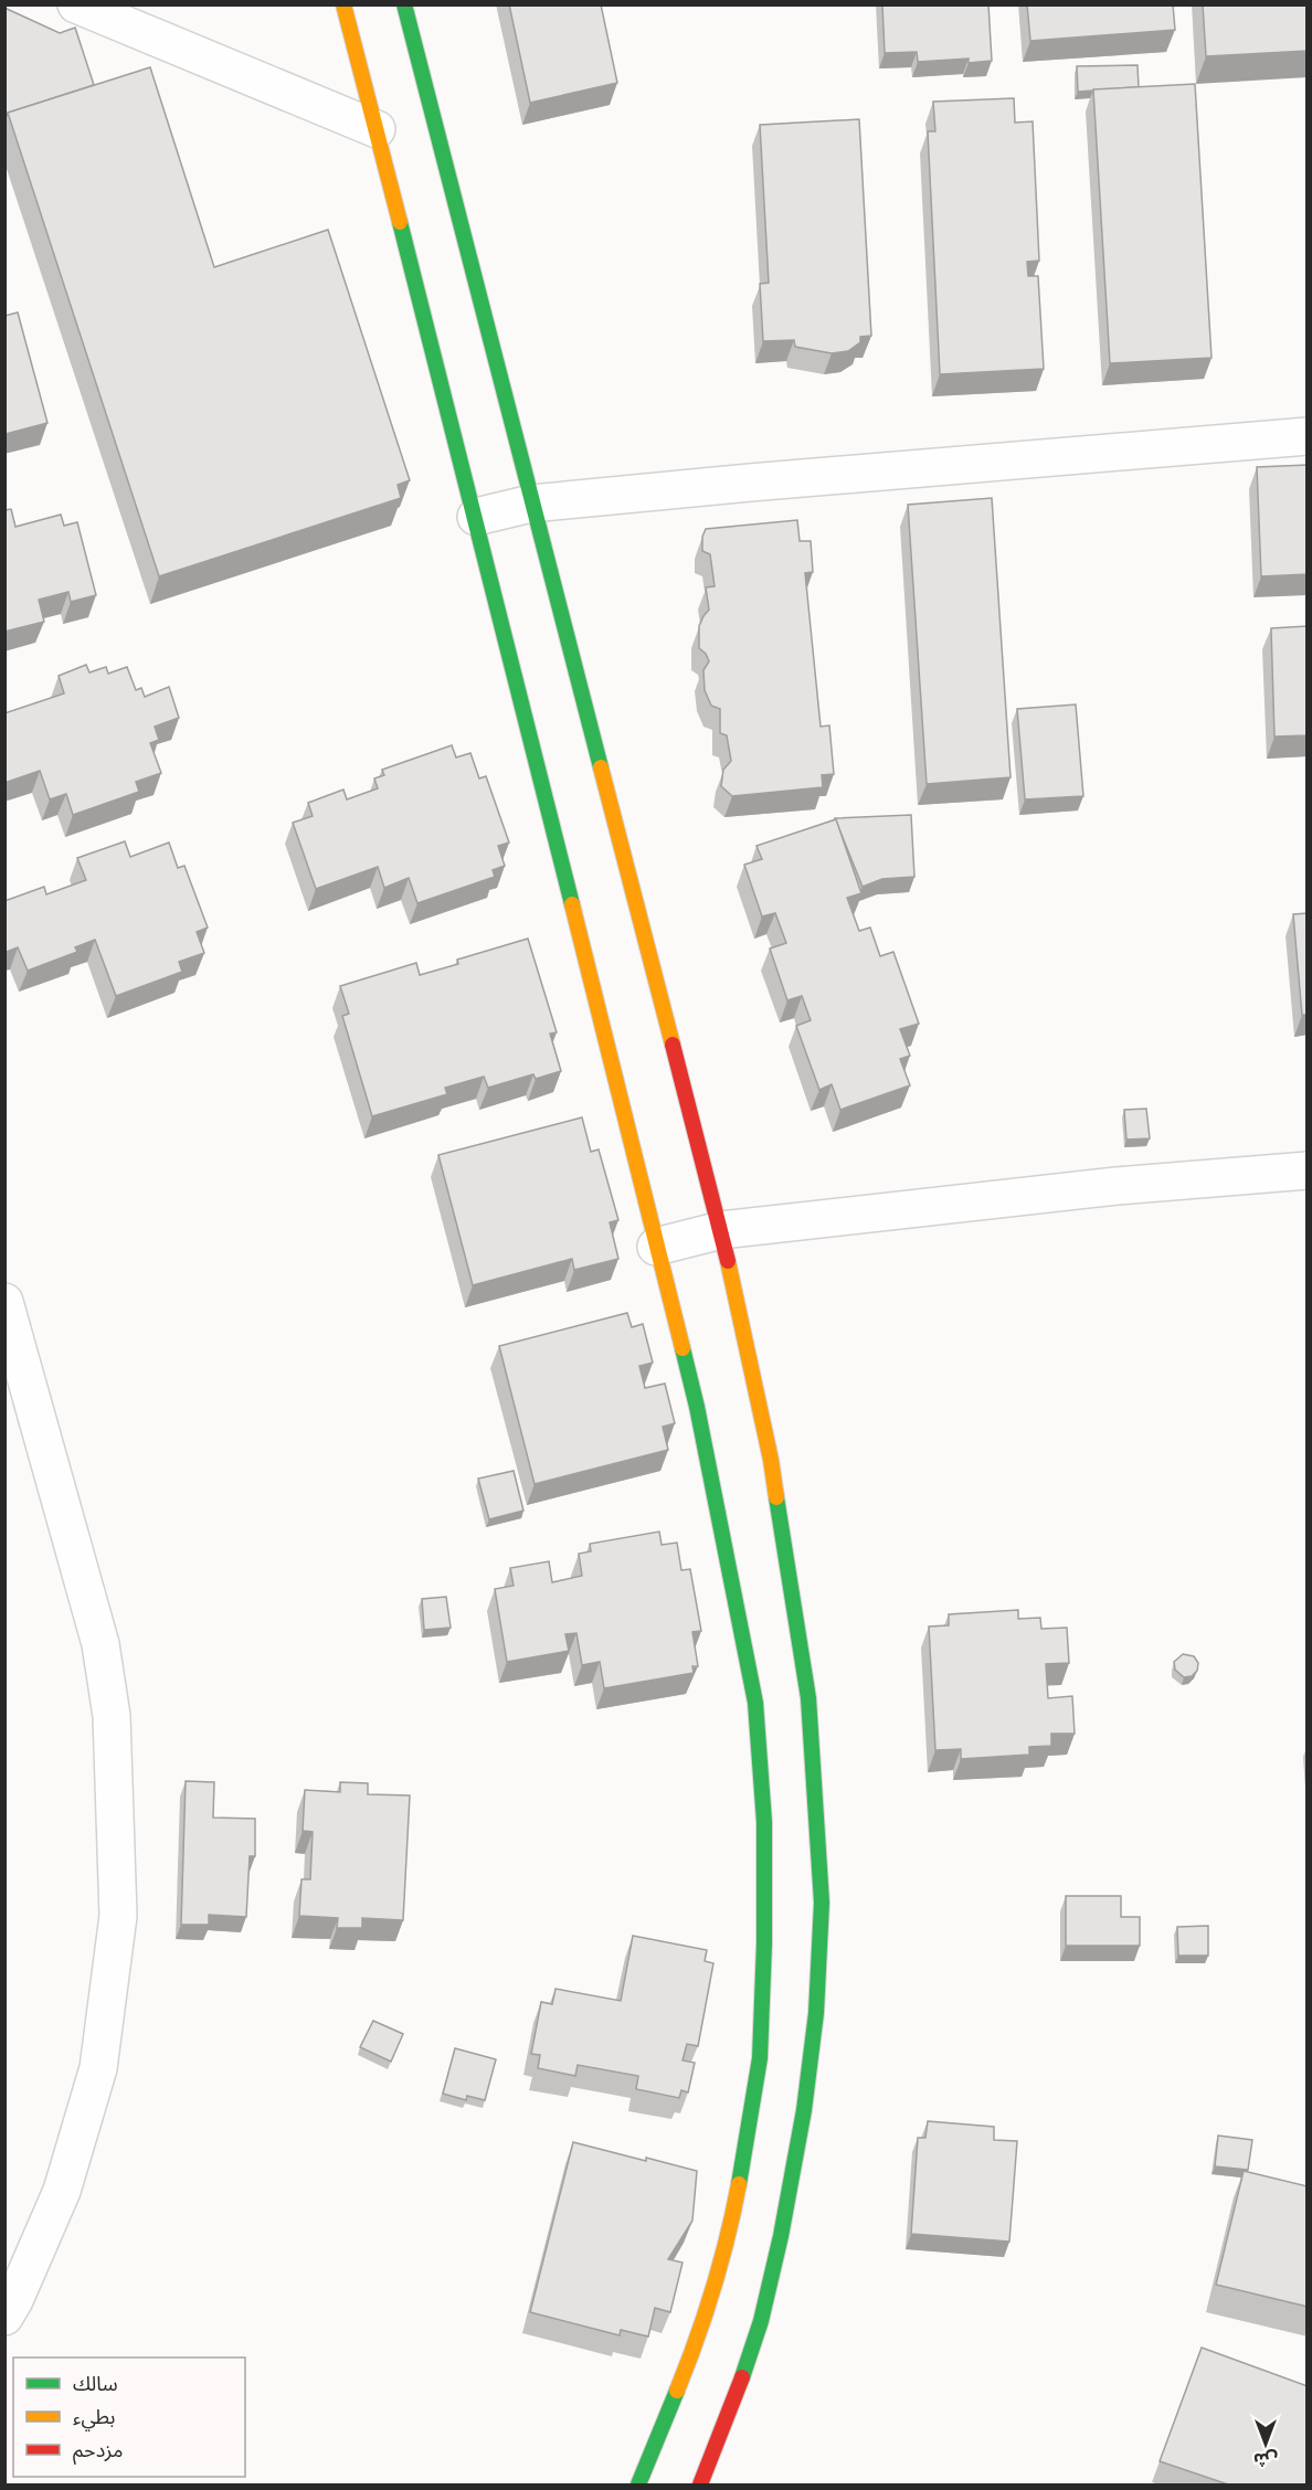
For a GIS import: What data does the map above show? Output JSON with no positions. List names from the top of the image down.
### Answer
{
  "legend": ["سالك", "بطيء", "مزدحم"],
  "north": "bottom"
}
